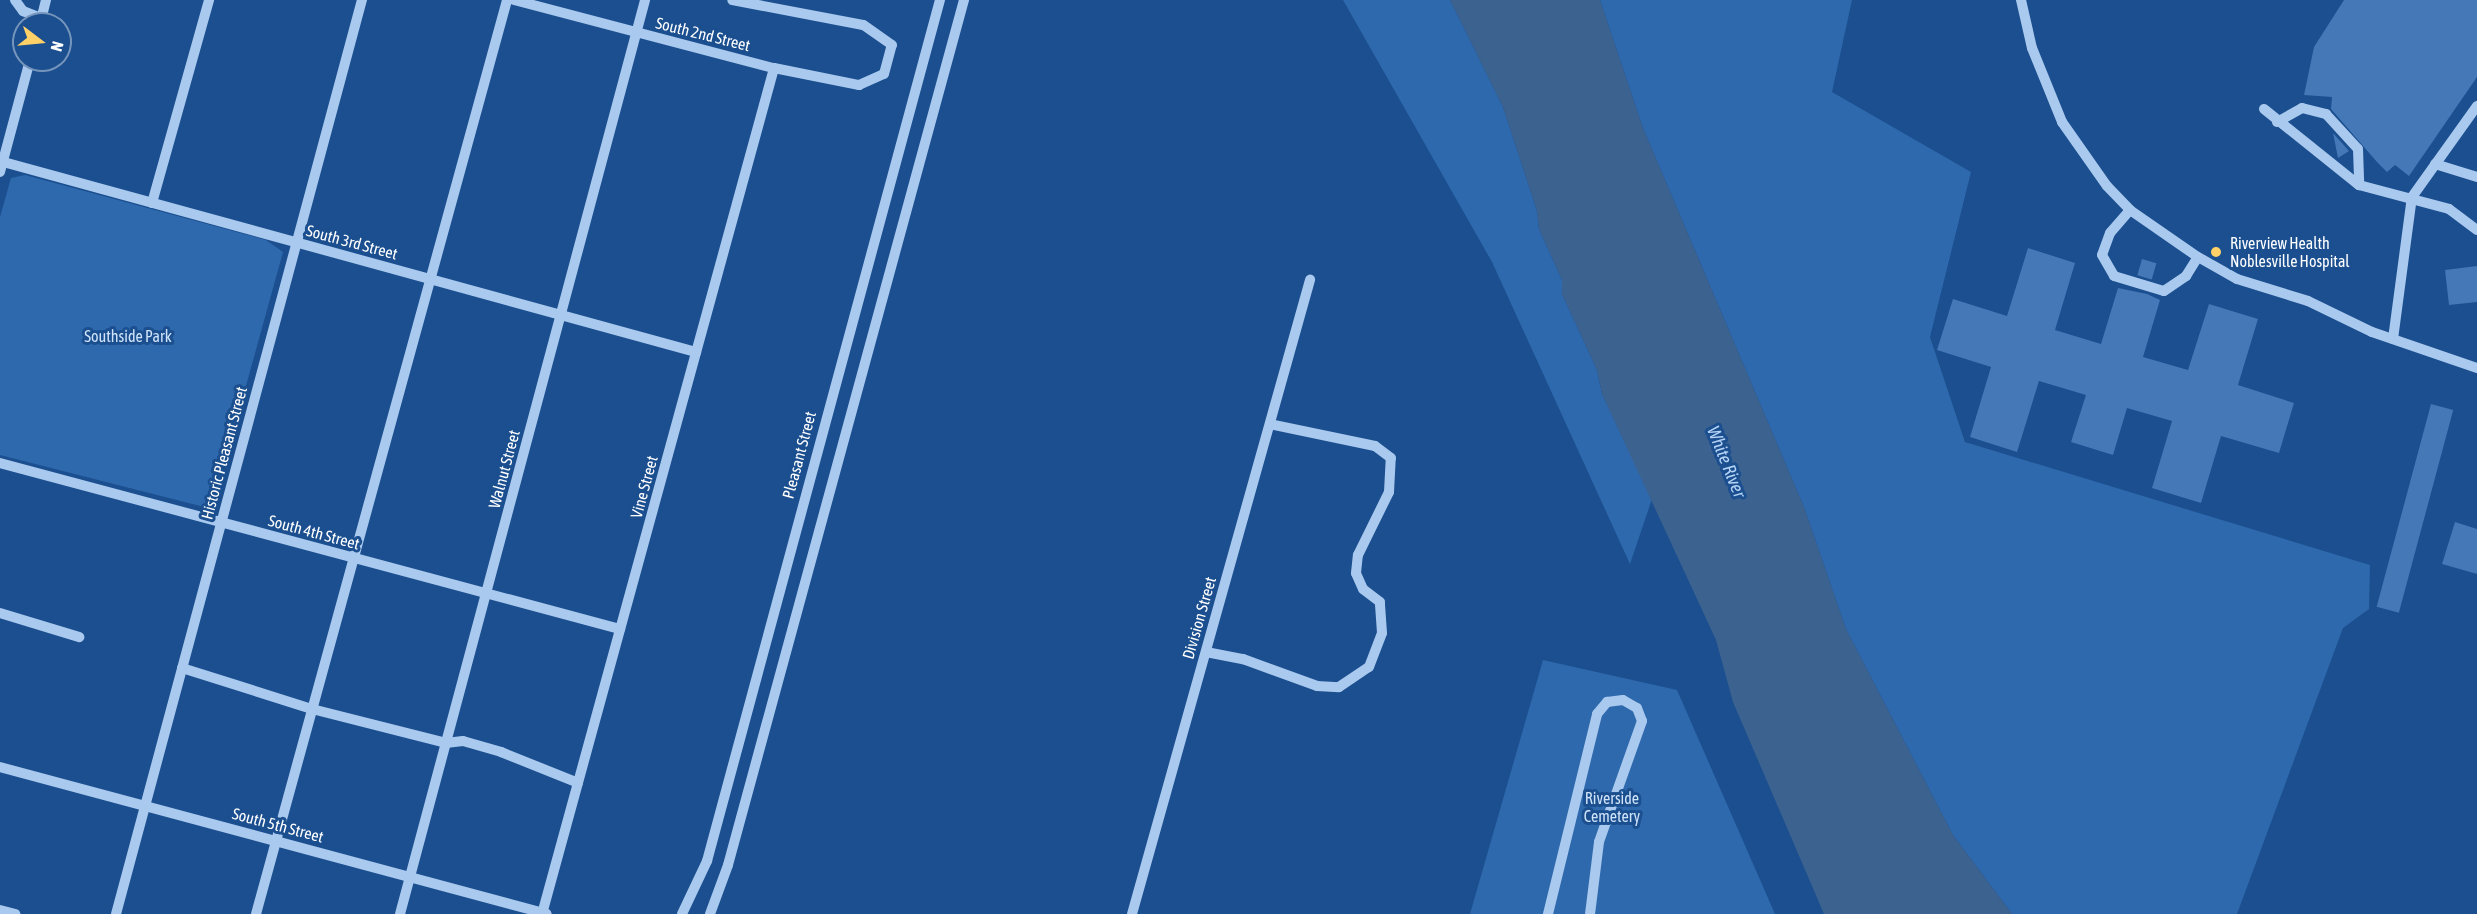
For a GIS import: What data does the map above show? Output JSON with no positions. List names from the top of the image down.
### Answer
{
  "streets": {
    "street": [
      "South 2nd Street",
      "South 3rd Street",
      "Historic Pleasant Street",
      "Pleasant Street",
      "Walnut Street",
      "Vine Street",
      "South 4th Street",
      "Division Street",
      "South 5th Street"
    ]
  },
  "crossings": [
    ["South 2nd Street", "Walnut Street"],
    ["South 2nd Street", "Vine Street"],
    ["South 3rd Street", "Historic Pleasant Street"],
    ["South 3rd Street", "Walnut Street"],
    ["South 3rd Street", "Vine Street"],
    ["Historic Pleasant Street", "South 4th Street"],
    ["Historic Pleasant Street", "South 5th Street"],
    ["Walnut Street", "South 4th Street"],
    ["Walnut Street", "South 5th Street"],
    ["Vine Street", "South 4th Street"],
    ["Vine Street", "South 5th Street"]
  ],
  "water": ["White River"],
  "parks": ["Southside Park", "Riverside Cemetery"],
  "places": ["Riverview Health Noblesville Hospital"],
  "north": "right"
}
